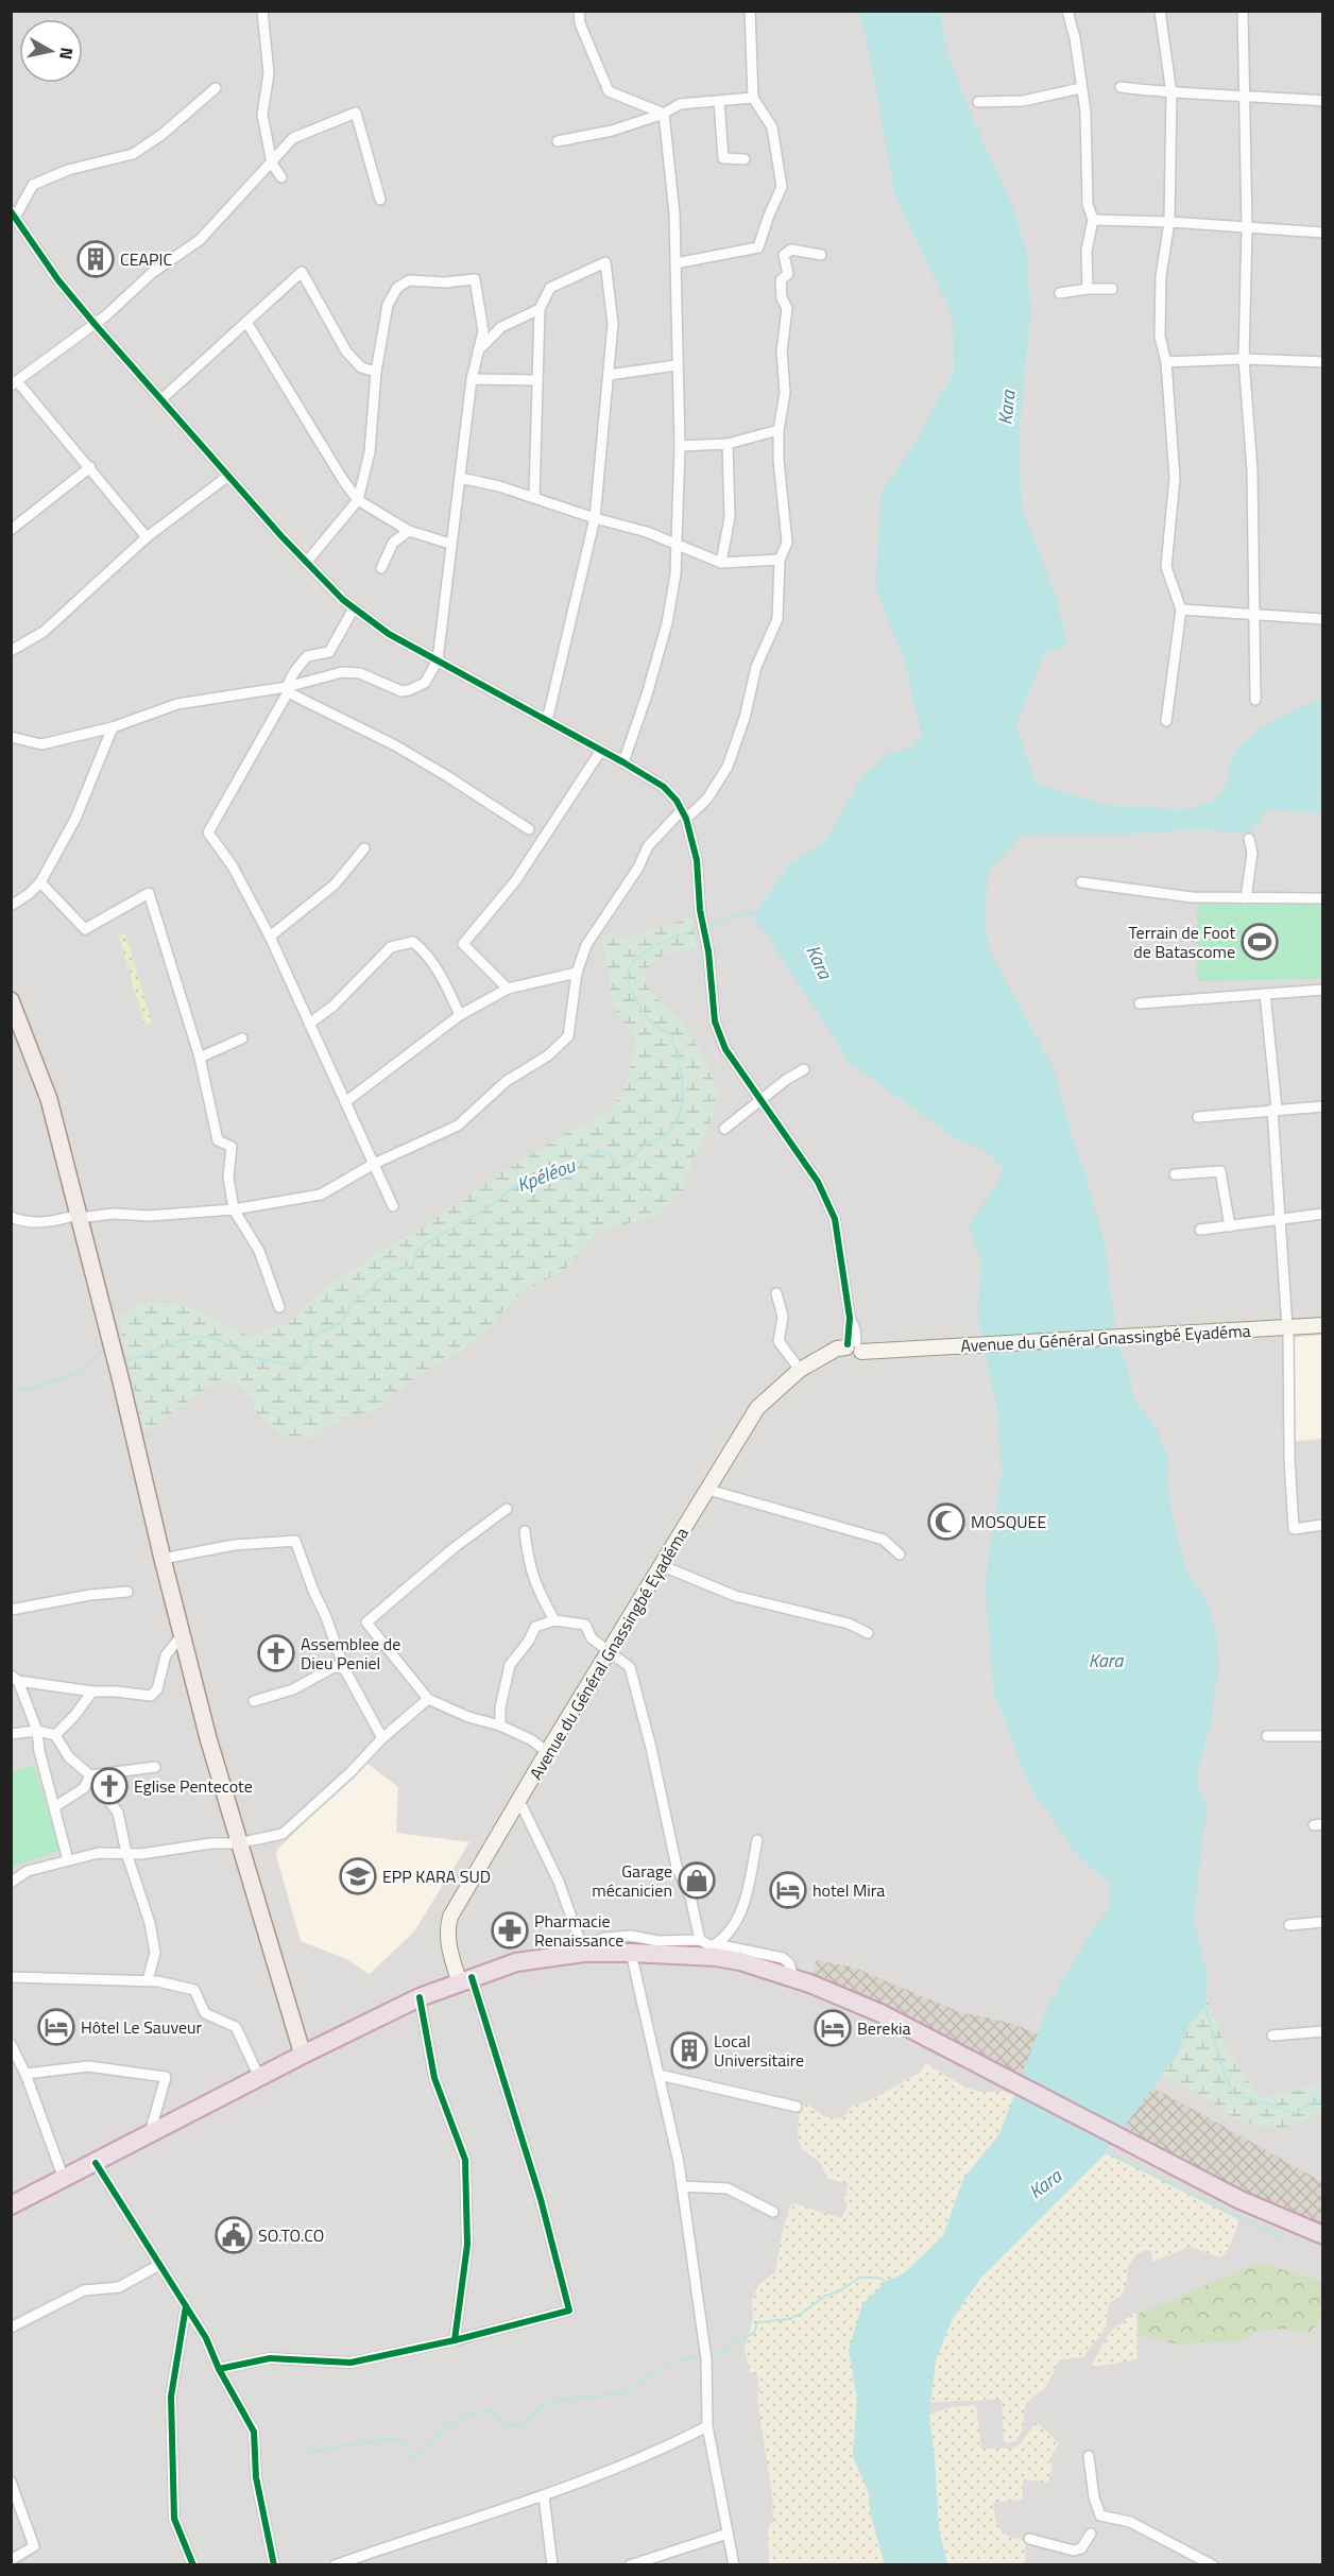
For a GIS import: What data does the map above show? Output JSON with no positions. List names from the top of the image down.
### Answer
{
  "streets": {
    "main road": ["Avenue du Général Gnassingbé Eyadéma"]
  },
  "water": ["Kara", "Kpéléou"],
  "places": {
    "building": ["CEAPIC", "Local Universitaire"],
    "sports": ["Terrain de Foot de Batascome"],
    "mosque": ["MOSQUEE"],
    "church": ["Assemblee de Dieu Peniel", "Eglise Pentecote"],
    "school or university": ["EPP KARA SUD"],
    "shop": ["Garage mécanicien"],
    "hotel": ["hotel Mira", "Hôtel Le Sauveur", "Berekia"],
    "pharmacy": ["Pharmacie Renaissance"],
    "public building": ["SO.TO.CO"]
  },
  "north": "right"
}
